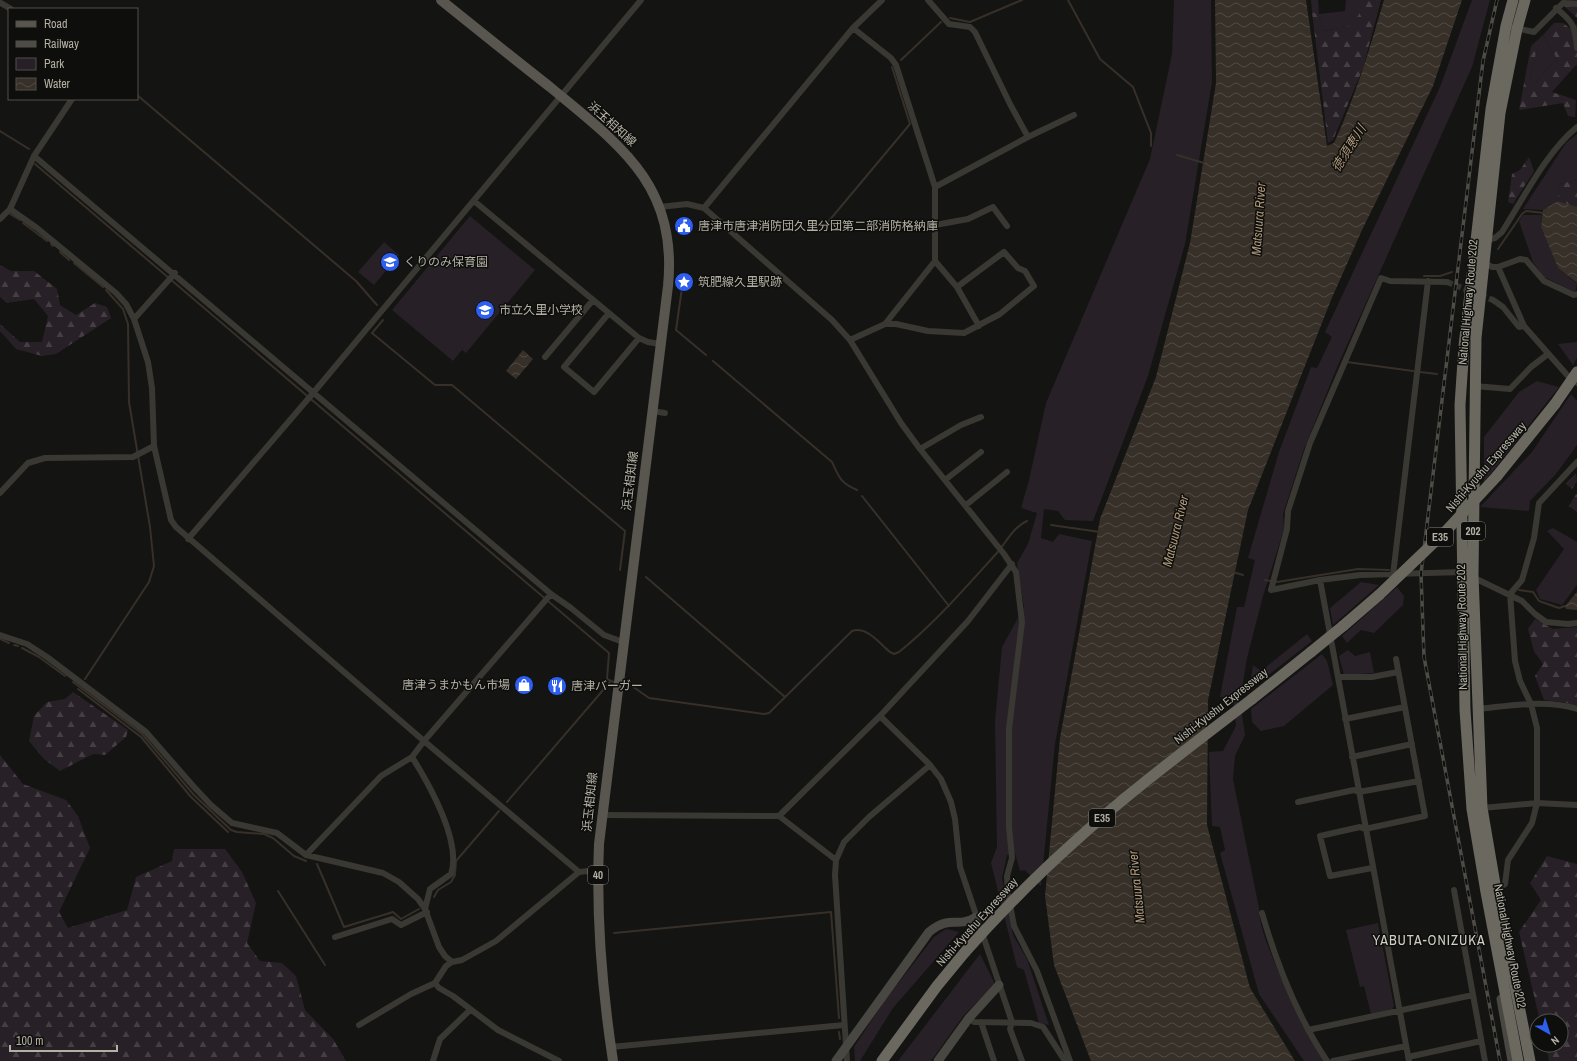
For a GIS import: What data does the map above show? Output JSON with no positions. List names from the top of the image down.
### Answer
{
  "streets": {
    "highway": [
      "National Highway Route 202",
      "Nishi-Kyushu Expressway",
      "202",
      "E35"
    ],
    "main road": ["浜玉相知線", "40"]
  },
  "districts": ["YABUTA-ONIZUKA"],
  "water": ["徳須恵川", "Matsuura River"],
  "places": {
    "public building": ["唐津市唐津消防団久里分団第二部消防格納庫"],
    "school or university": ["くりのみ保育園", "市立久里小学校"],
    "place": ["筑肥線久里駅跡"],
    "shop": ["唐津うまかもん市場"],
    "restaurant": ["唐津バーガー"]
  },
  "legend": [
    "Road",
    "Railway",
    "Park",
    "Water"
  ],
  "scale_bar": "100 m",
  "north": "bottom right"
}
